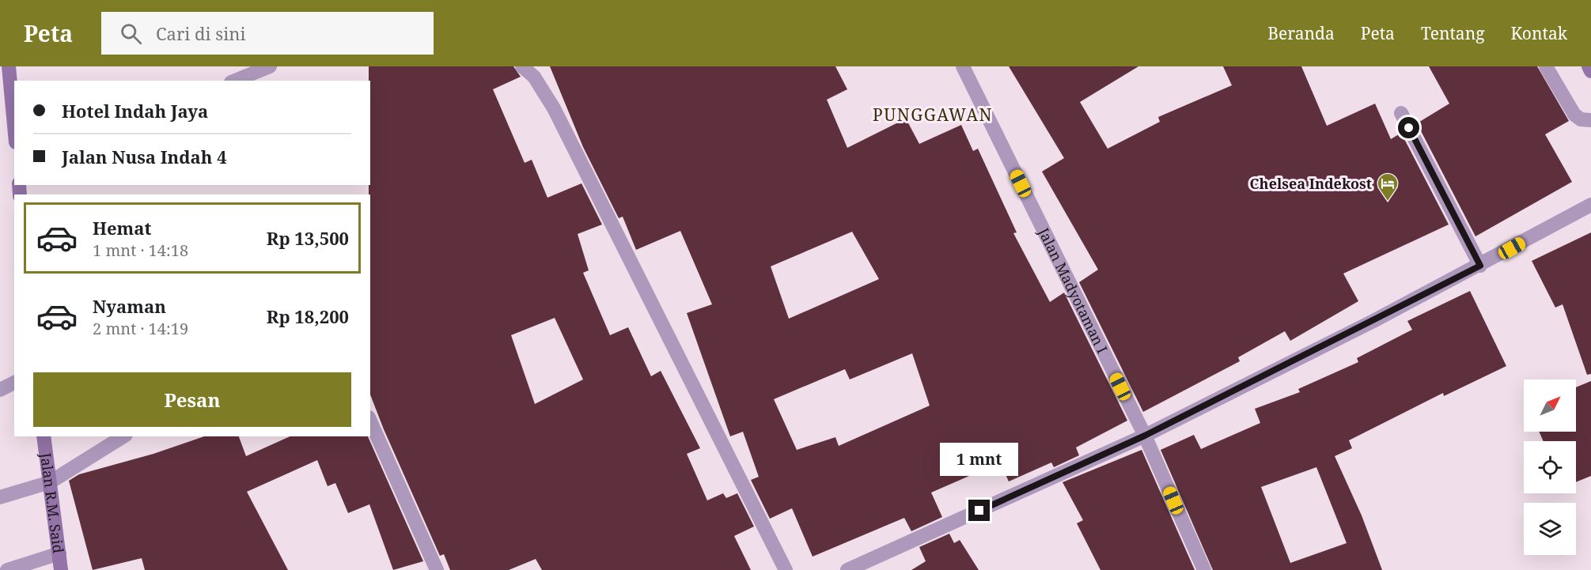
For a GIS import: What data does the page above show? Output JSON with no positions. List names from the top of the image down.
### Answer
{
  "streets": {
    "main road": ["Jalan R.M. Said"],
    "street": ["Jalan Madyotaman I"]
  },
  "districts": ["PUNGGAWAN"],
  "places": {
    "hotel": ["Chelsea Indekost"]
  },
  "north": "top right",
  "page": {
    "header": "Peta",
    "search": "Cari di sini",
    "nav": [
      "Beranda",
      "Peta",
      "Tentang",
      "Kontak"
    ],
    "banner": ["Hotel Indah Jaya", "Jalan Nusa Indah 4"],
    "list": [
      {
        "name": "Hemat",
        "note": "1 mnt · 14:18",
        "value": "Rp 13,500"
      },
      {
        "name": "Nyaman",
        "note": "2 mnt · 14:19",
        "value": "Rp 18,200"
      }
    ],
    "buttons": "Pesan",
    "bubble": "1 mnt"
  }
}
